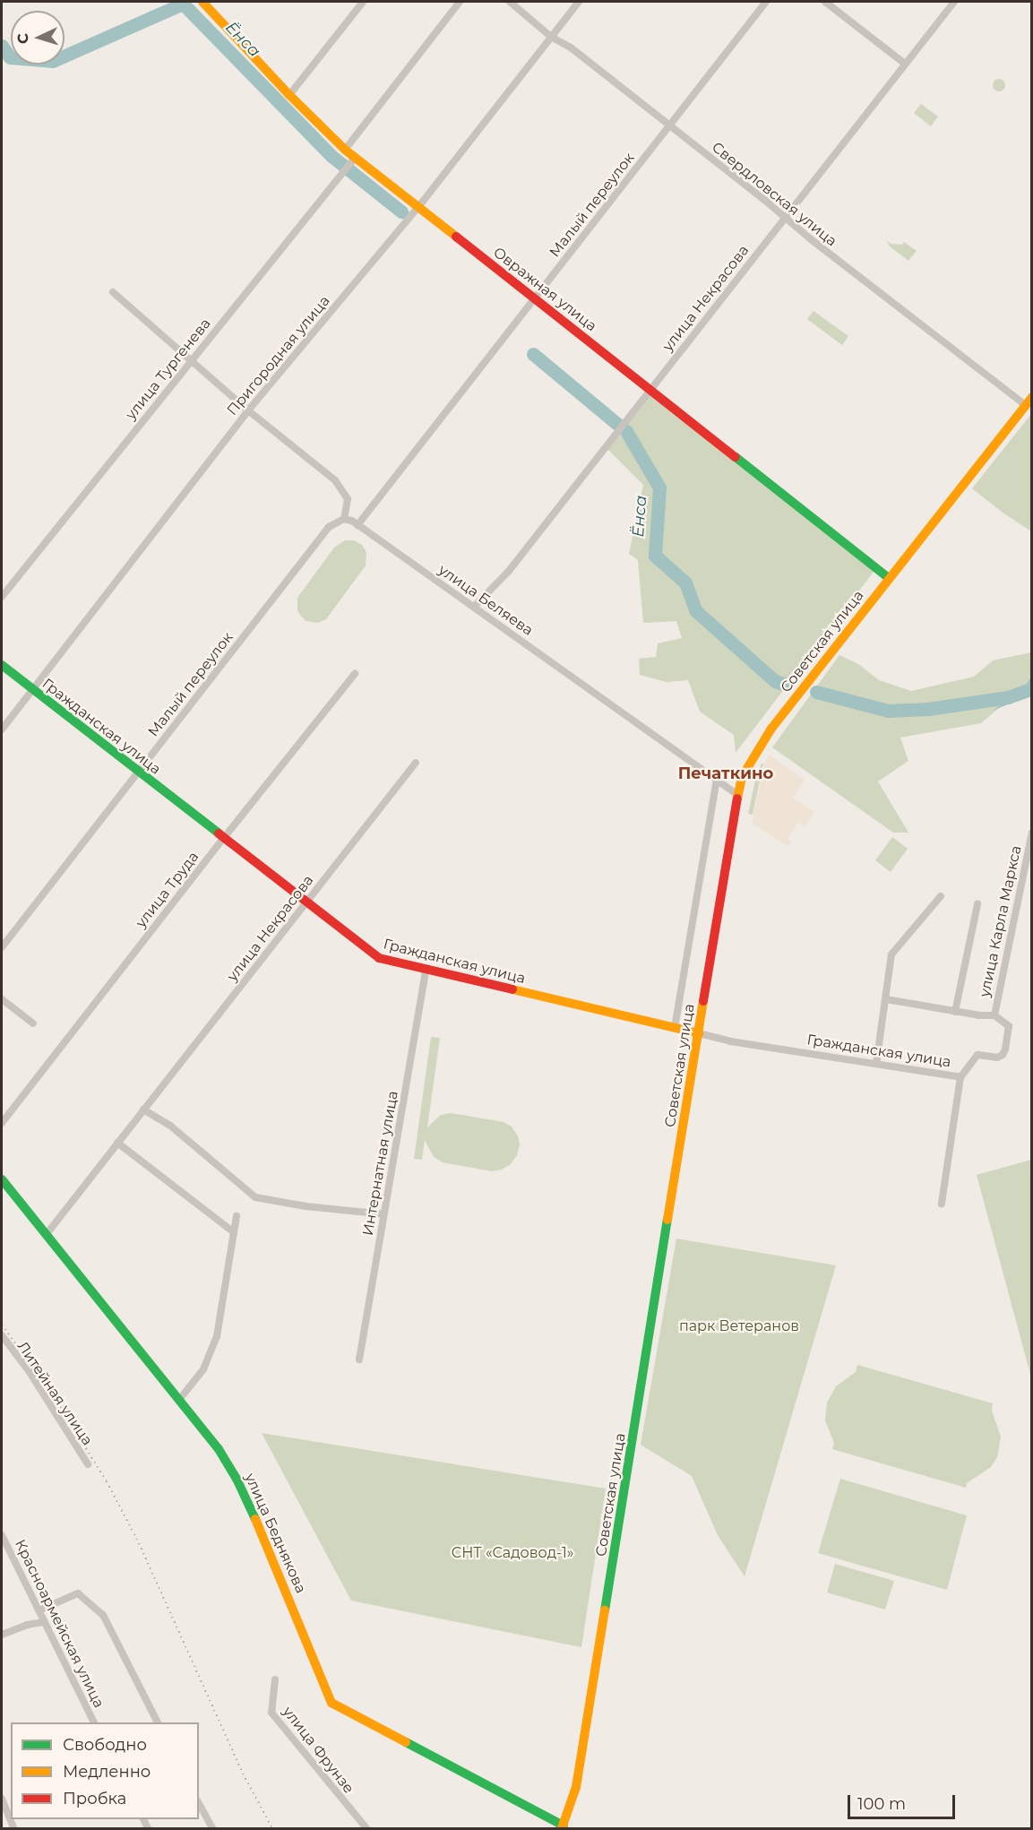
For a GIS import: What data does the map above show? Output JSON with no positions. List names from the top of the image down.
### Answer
{
  "streets": {
    "street": [
      "Свердловская улица",
      "Малый переулок",
      "Овражная улица",
      "улица Некрасова",
      "Пригородная улица",
      "улица Тургенева",
      "улица Беляева",
      "Советская улица",
      "Гражданская улица",
      "улица Труда",
      "улица Карла Маркса",
      "Интернатная улица",
      "Литейная улица",
      "улица Беднякова",
      "Красноармейская улица",
      "улица Фрунзе"
    ]
  },
  "crossings": [
    ["Свердловская улица", "Малый переулок"],
    ["Свердловская улица", "улица Некрасова"],
    ["Свердловская улица", "Пригородная улица"],
    ["Свердловская улица", "Советская улица"],
    ["Малый переулок", "Овражная улица"],
    ["Малый переулок", "улица Беляева"],
    ["Малый переулок", "Гражданская улица"],
    ["Овражная улица", "улица Некрасова"],
    ["Овражная улица", "Пригородная улица"],
    ["Овражная улица", "улица Тургенева"],
    ["Овражная улица", "Советская улица"],
    ["улица Некрасова", "улица Беляева"],
    ["улица Некрасова", "Гражданская улица"],
    ["улица Некрасова", "улица Беднякова"],
    ["Пригородная улица", "Гражданская улица"],
    ["улица Беляева", "Советская улица"],
    ["Советская улица", "Гражданская улица"],
    ["Советская улица", "улица Беднякова"],
    ["Гражданская улица", "улица Труда"],
    ["Гражданская улица", "Интернатная улица"]
  ],
  "districts": ["Печаткино"],
  "water": ["Ёнса"],
  "parks": ["парк Ветеранов", "СНТ «Садовод-1»"],
  "legend": ["Свободно", "Медленно", "Пробка"],
  "scale_bar": "100 m",
  "north": "left"
}
